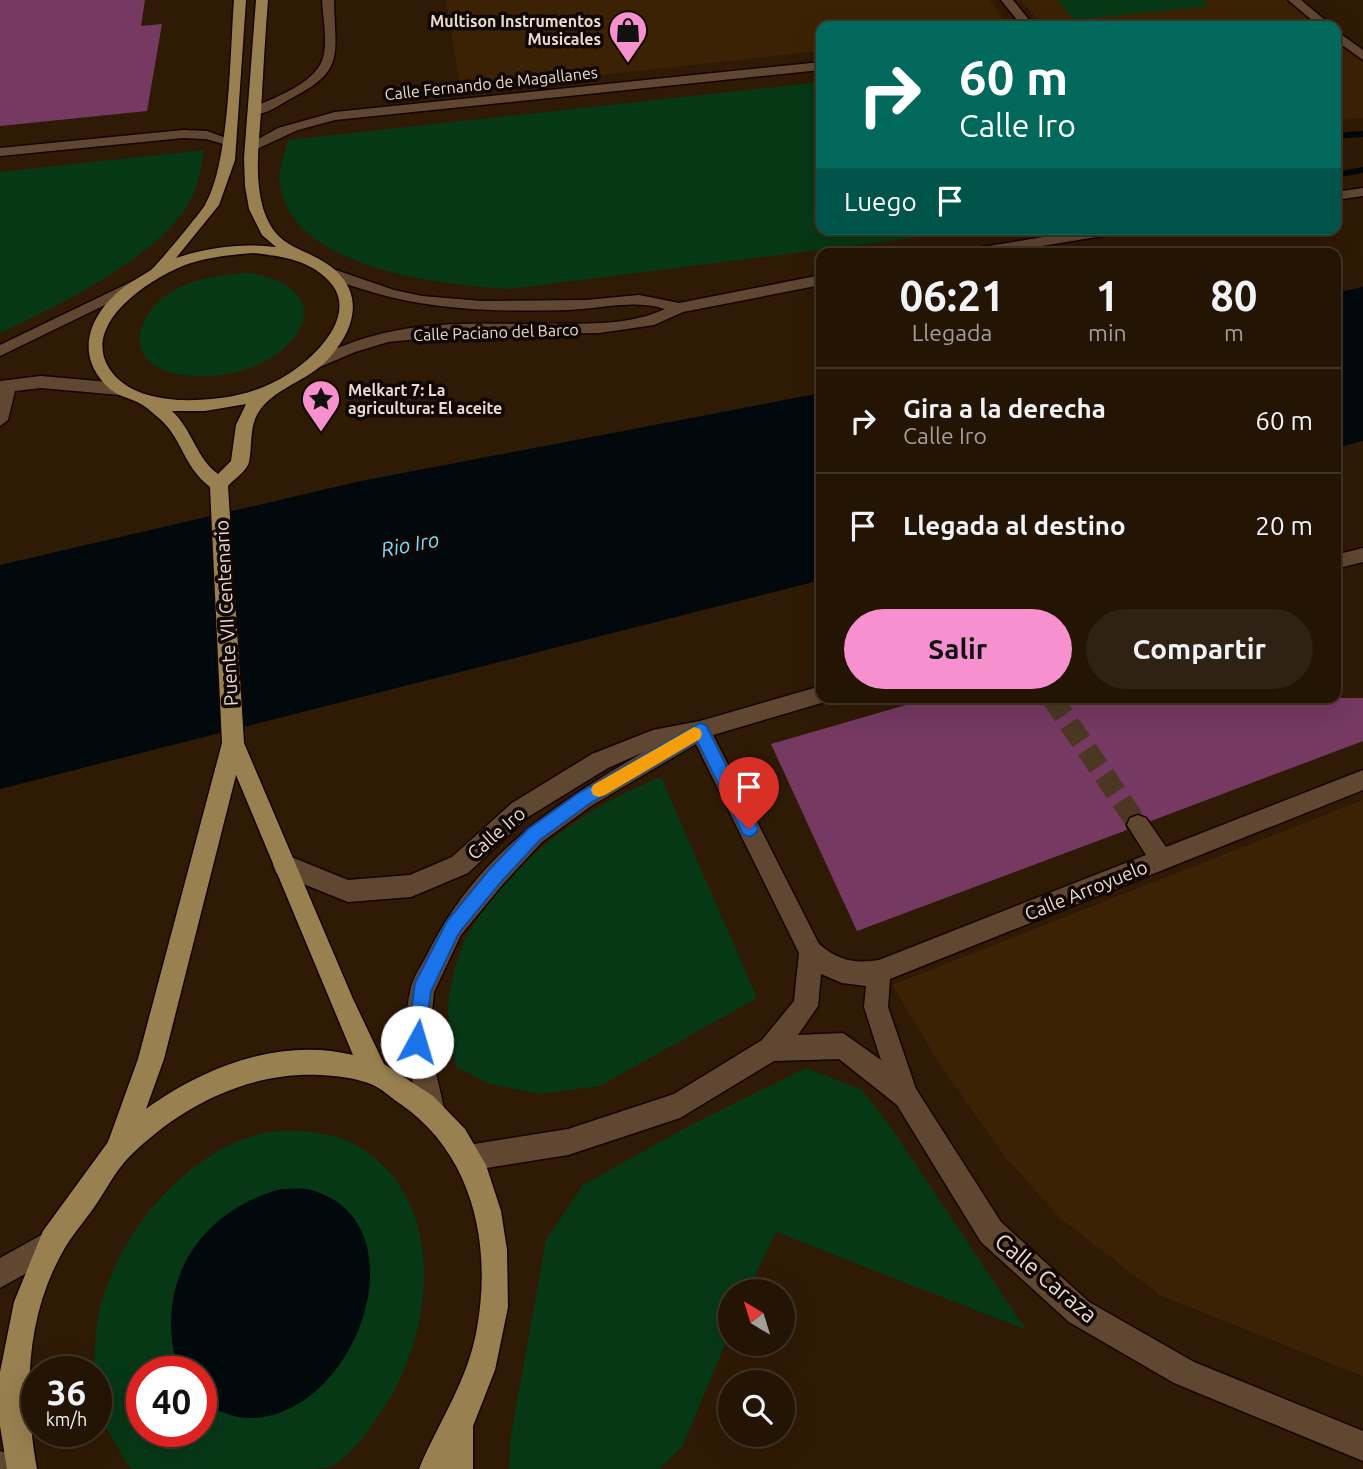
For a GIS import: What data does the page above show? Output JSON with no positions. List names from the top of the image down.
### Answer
{
  "streets": {
    "main road": ["Puente VII Centenario"],
    "street": [
      "Calle Fernando de Magallanes",
      "Calle Paciano del Barco",
      "Calle Iro",
      "Calle Arroyuelo",
      "Calle Caraza"
    ]
  },
  "crossings": [
    ["Calle Arroyuelo", "Calle Caraza"]
  ],
  "water": ["Rio Iro"],
  "places": {
    "shop": ["Multison Instrumentos Musicales"],
    "place": ["Melkart 7: La agricultura: El aceite"]
  },
  "north": "top left",
  "page": {
    "turn": ["60 m", "Calle Iro"],
    "then": "Luego",
    "eta": [
      "06:21",
      "Llegada",
      "1",
      "min",
      "80",
      "m"
    ],
    "list": [
      {
        "name": "Gira a la derecha",
        "note": "Calle Iro",
        "value": "60 m"
      },
      {
        "name": "Llegada al destino",
        "value": "20 m"
      }
    ],
    "buttons": ["Salir", "Compartir"],
    "speed": "36 km/h",
    "limit": "40"
  }
}
